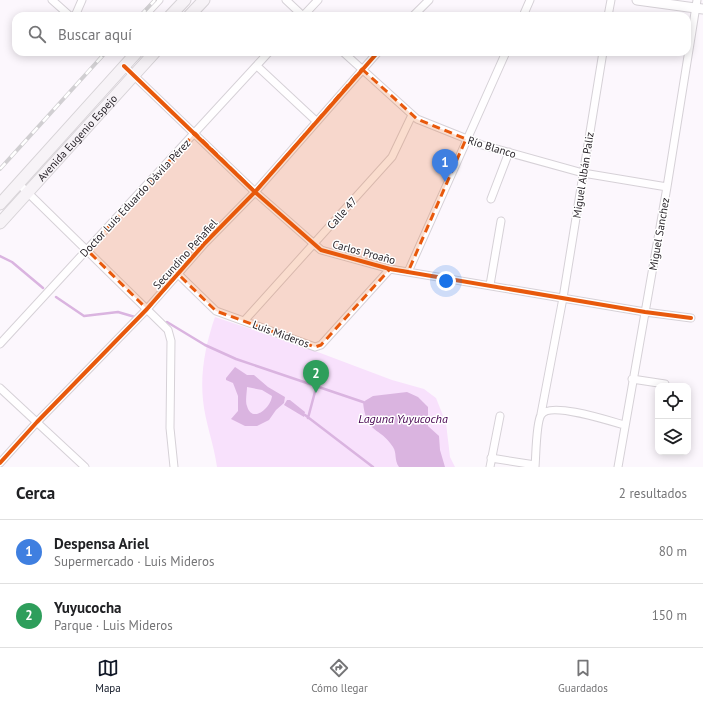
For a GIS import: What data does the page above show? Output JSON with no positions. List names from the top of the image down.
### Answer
{
  "streets": {
    "main road": ["Avenida Eugenio Espejo"],
    "street": [
      "Río Blanco",
      "Miguel Albán Paliz",
      "Doctor Luis Eduardo Dávila Pérez",
      "Calle 47",
      "Miguel Sanchez",
      "Carlos Proaño",
      "Secundino Peñafiel",
      "Luis Mideros"
    ]
  },
  "crossings": [
    ["Avenida Eugenio Espejo", "Carlos Proaño"],
    ["Río Blanco", "Miguel Albán Paliz"],
    ["Río Blanco", "Calle 47"],
    ["Río Blanco", "Miguel Sanchez"],
    ["Río Blanco", "Secundino Peñafiel"],
    ["Miguel Albán Paliz", "Carlos Proaño"],
    ["Doctor Luis Eduardo Dávila Pérez", "Carlos Proaño"],
    ["Calle 47", "Carlos Proaño"],
    ["Calle 47", "Luis Mideros"],
    ["Miguel Sanchez", "Carlos Proaño"],
    ["Carlos Proaño", "Secundino Peñafiel"],
    ["Carlos Proaño", "Luis Mideros"],
    ["Secundino Peñafiel", "Luis Mideros"]
  ],
  "water": ["Laguna Yuyucocha"],
  "page": {
    "search": "Buscar aquí",
    "pins": ["1", "2"],
    "heading": ["Cerca", "2 resultados"],
    "list": [
      {
        "mark": "1",
        "name": "Despensa Ariel",
        "note": "Supermercado · Luis Mideros",
        "value": "80 m"
      },
      {
        "mark": "2",
        "name": "Yuyucocha",
        "note": "Parque · Luis Mideros",
        "value": "150 m"
      }
    ],
    "nav": ["Mapa", "Cómo llegar", "Guardados"]
  }
}
